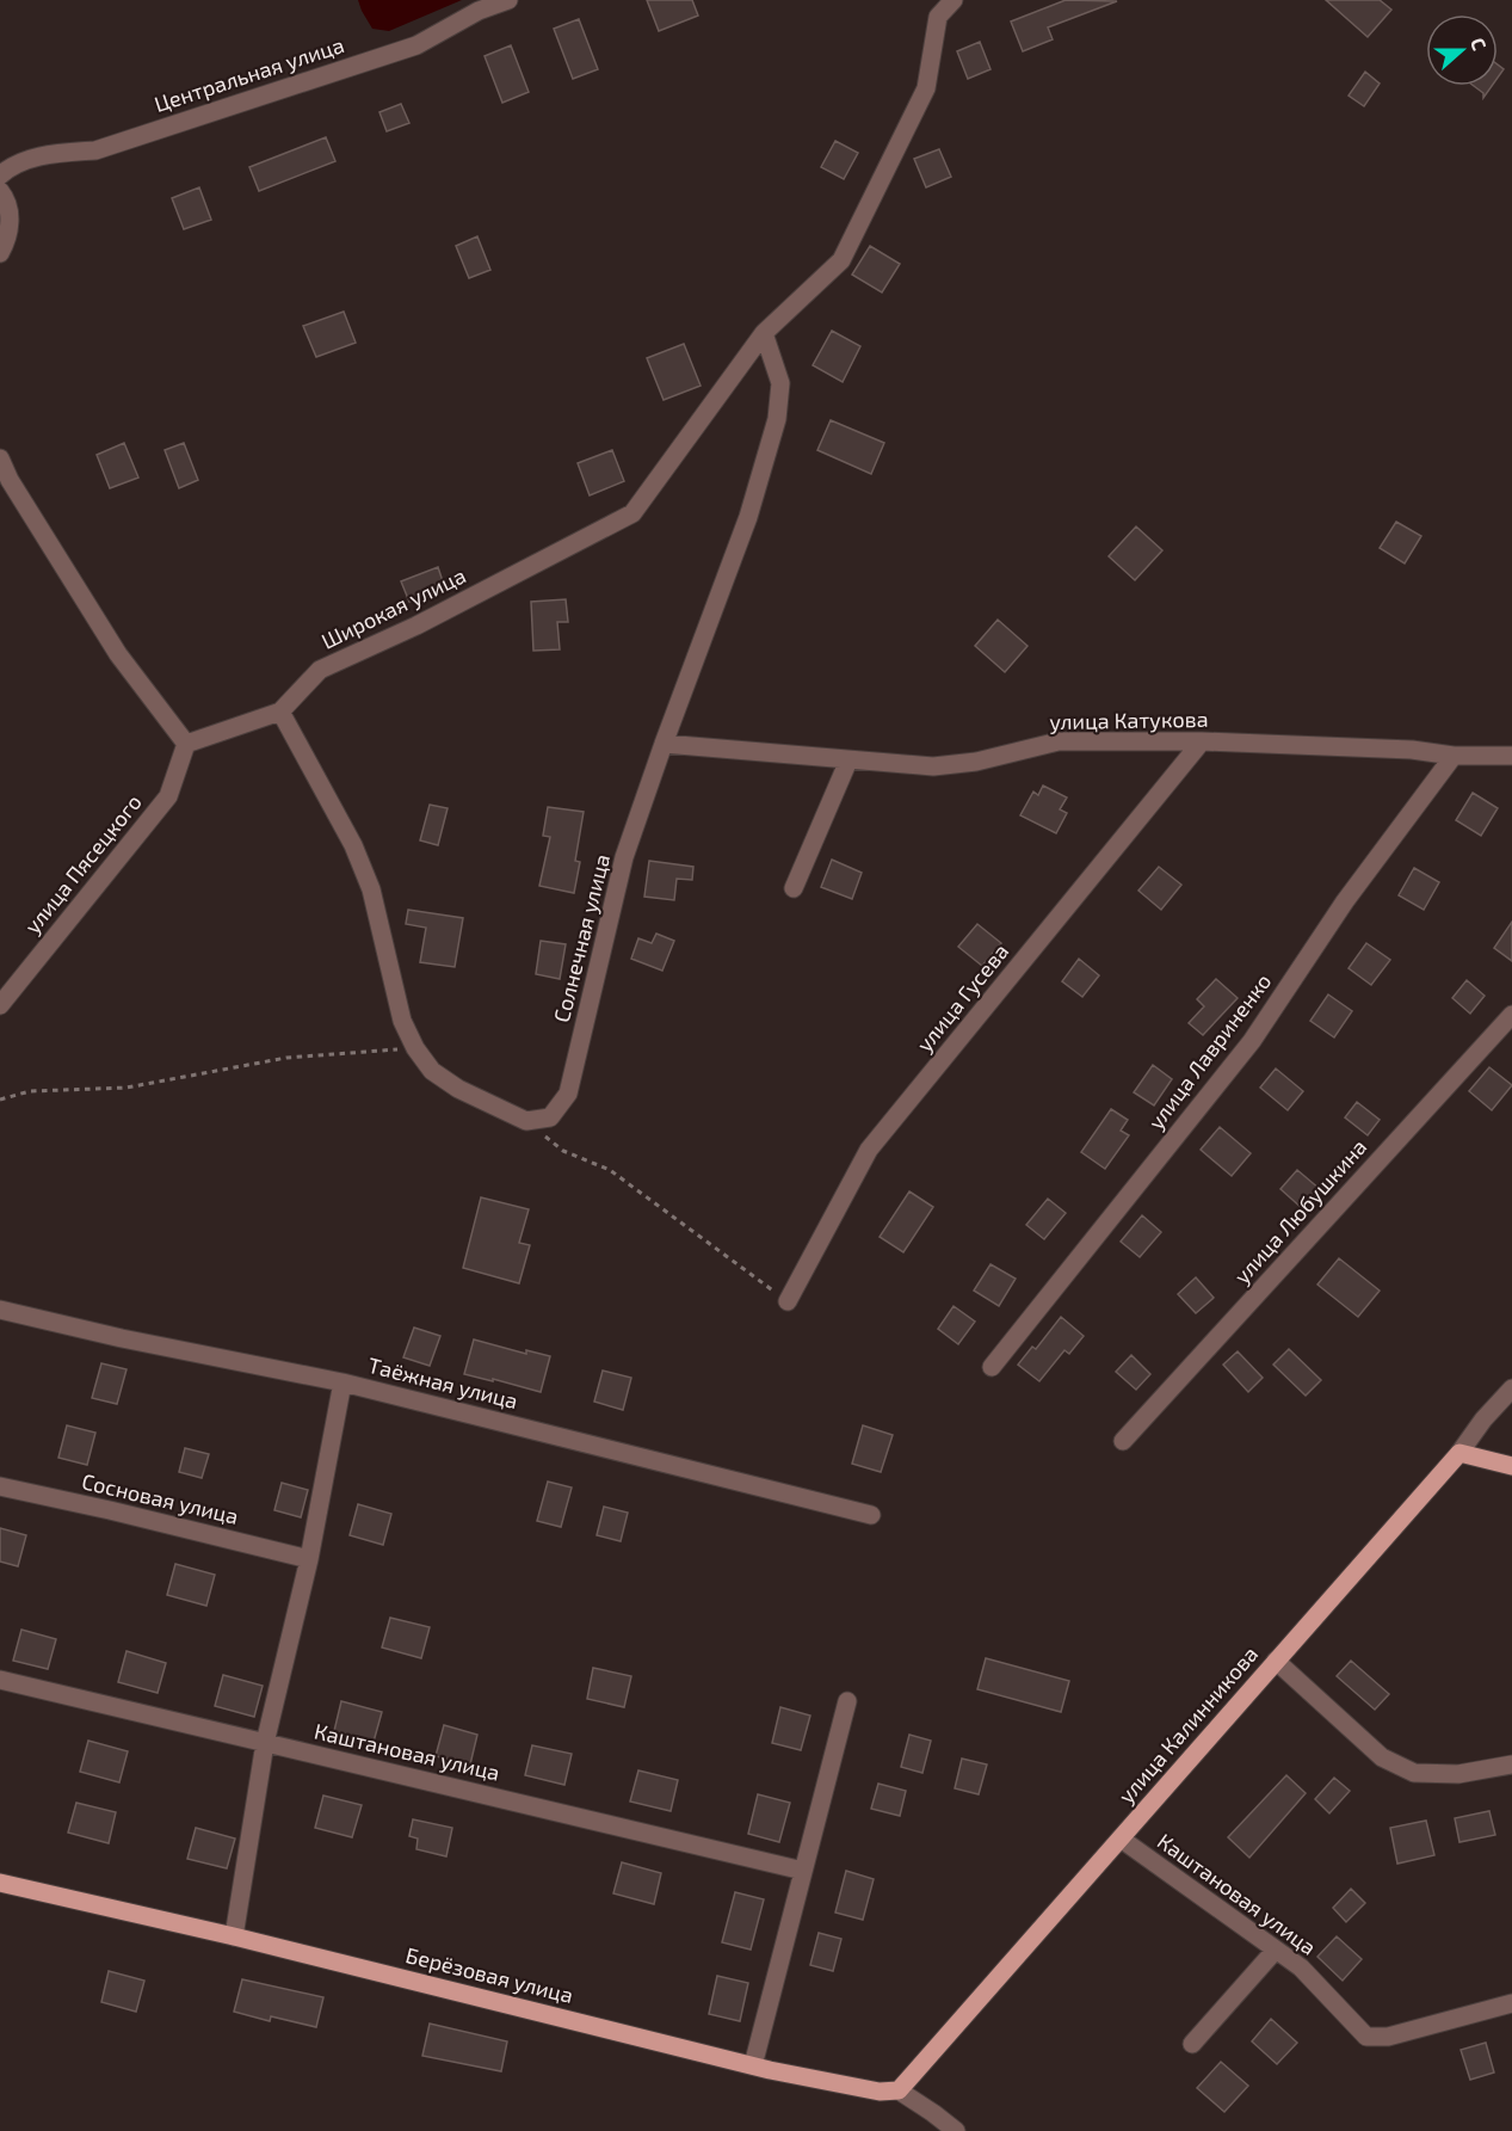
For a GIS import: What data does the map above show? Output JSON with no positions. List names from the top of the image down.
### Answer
{
  "streets": {
    "main road": ["улица Калинникова", "Берёзовая улица"],
    "street": [
      "Центральная улица",
      "Широкая улица",
      "улица Катукова",
      "улица Пясецкого",
      "Солнечная улица",
      "улица Гусева",
      "улица Лавриненко",
      "улица Любушкина",
      "Таёжная улица",
      "Сосновая улица",
      "Каштановая улица"
    ]
  },
  "crossings": [
    ["Широкая улица", "Солнечная улица"],
    ["улица Катукова", "Солнечная улица"],
    ["улица Катукова", "улица Гусева"],
    ["улица Катукова", "улица Лавриненко"],
    ["улица Калинникова", "Каштановая улица"],
    ["улица Калинникова", "Берёзовая улица"]
  ],
  "north": "right"
}
